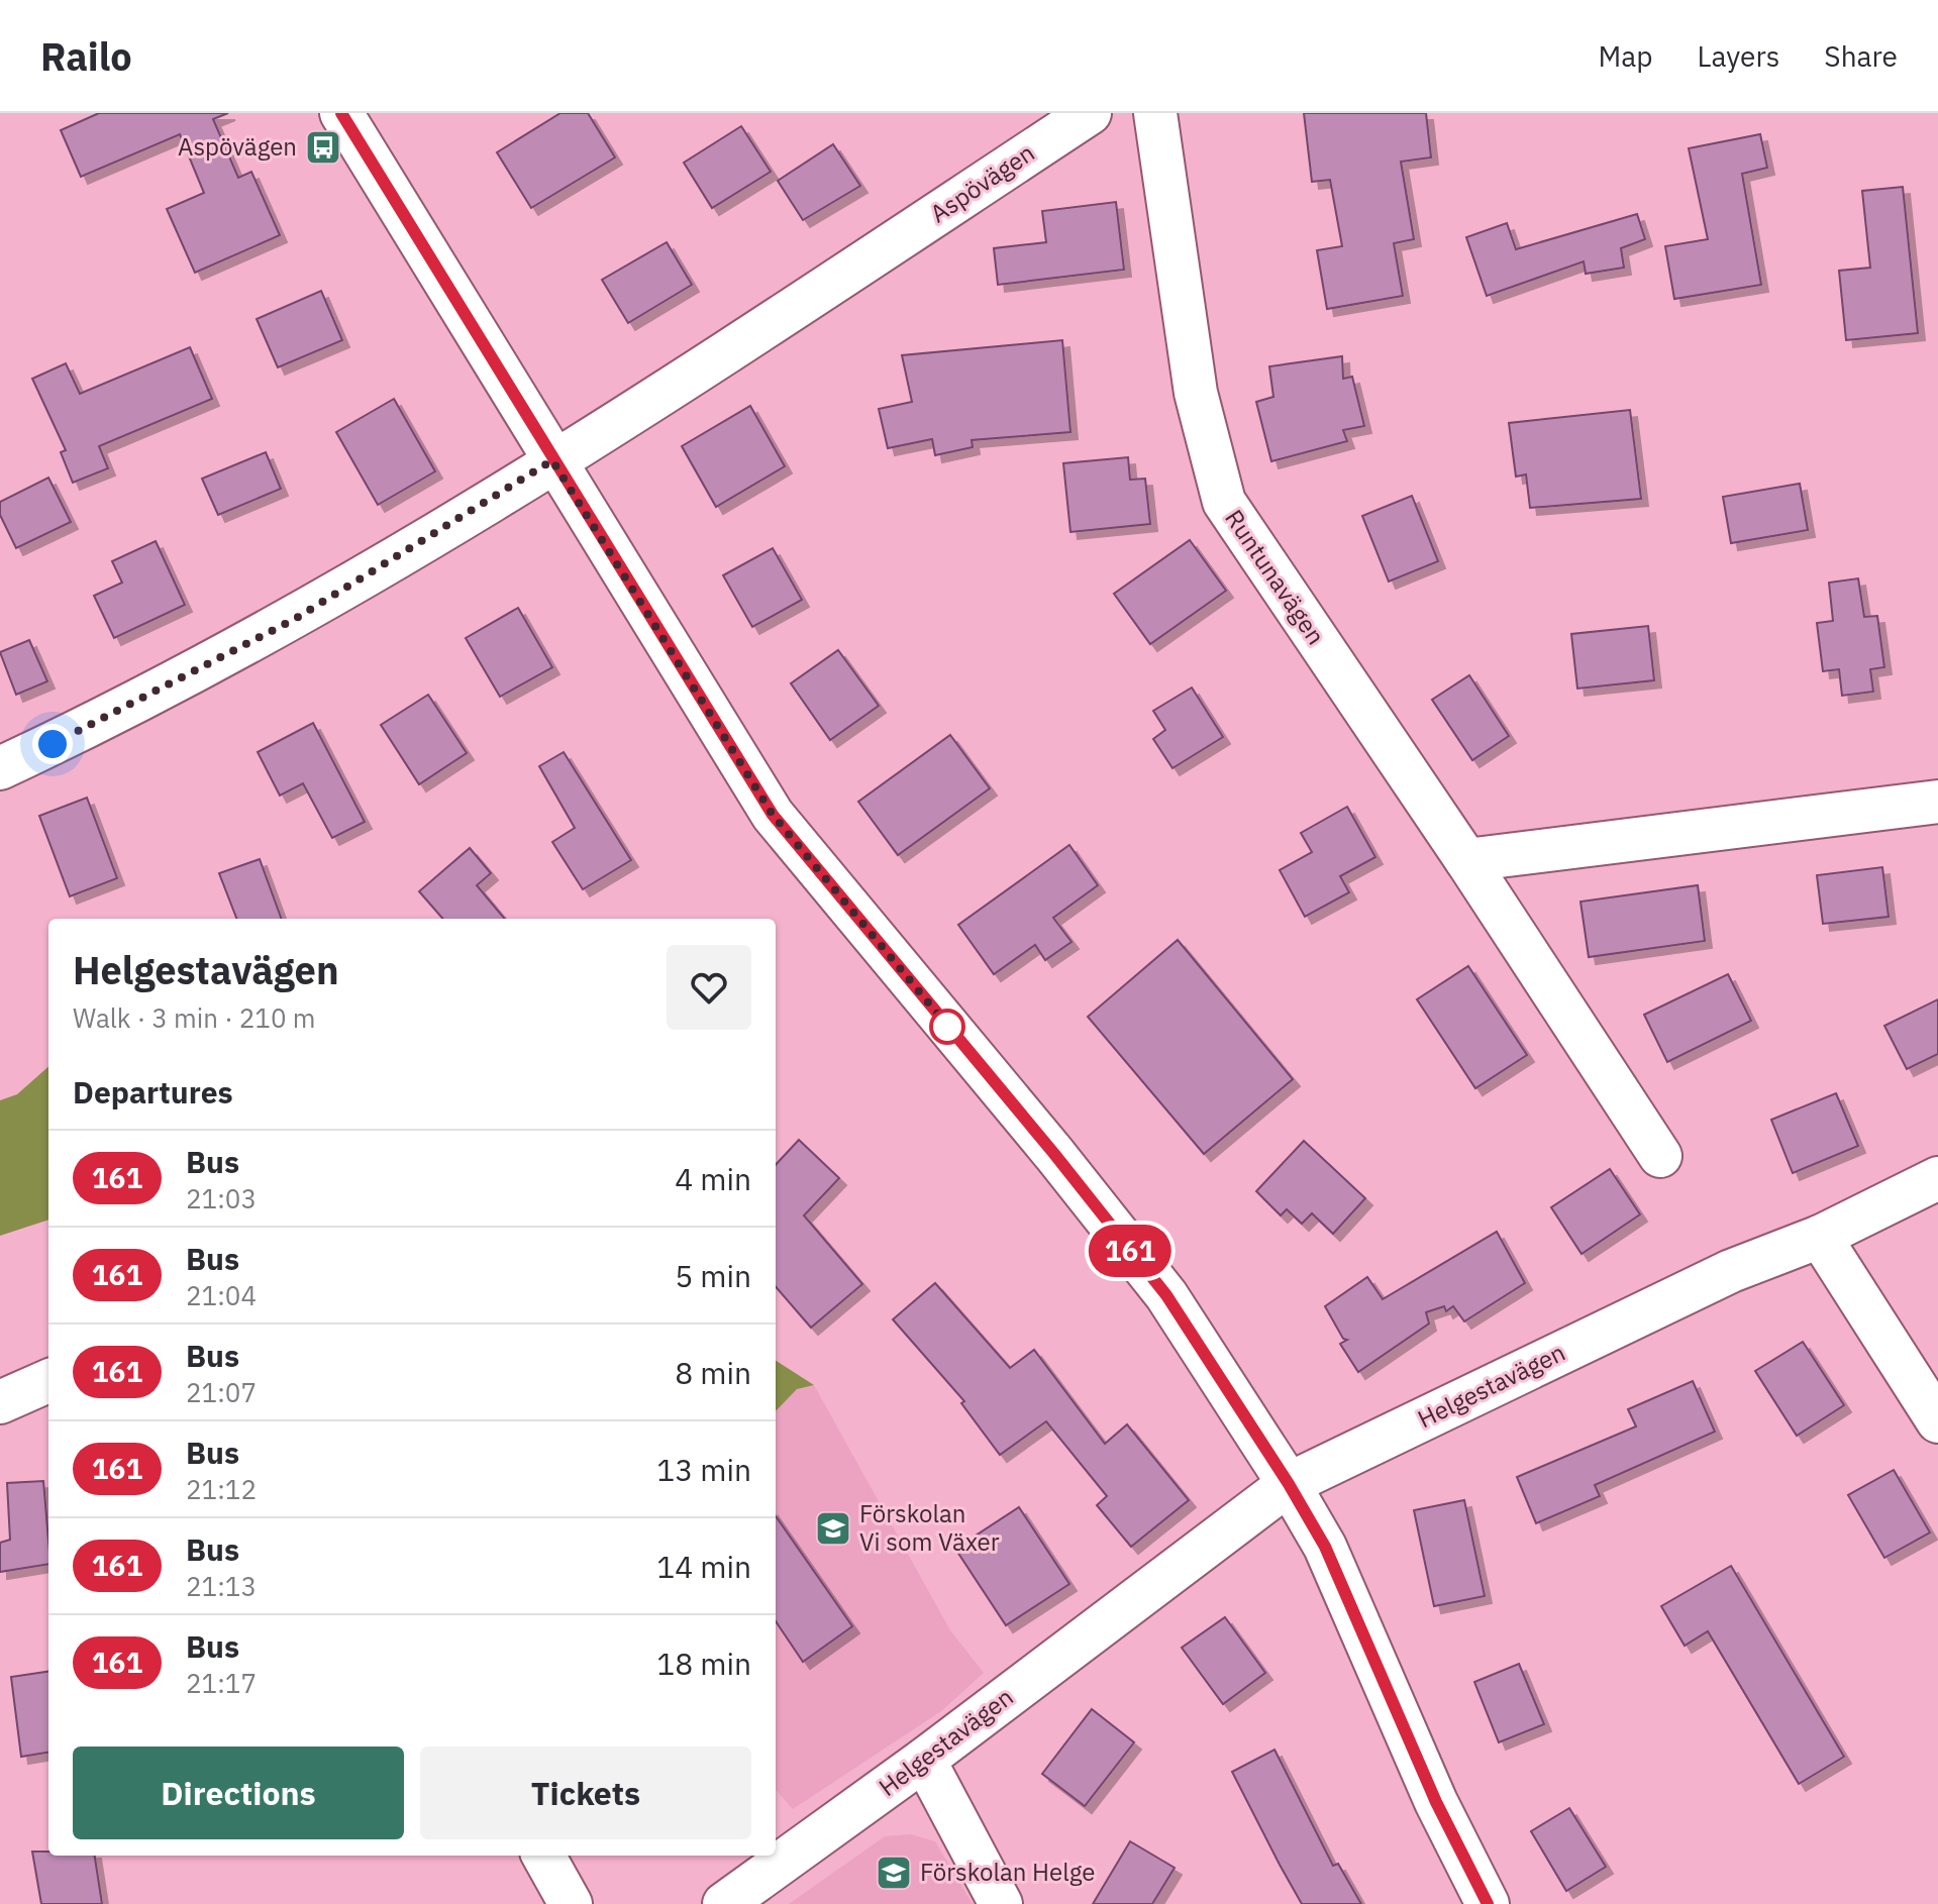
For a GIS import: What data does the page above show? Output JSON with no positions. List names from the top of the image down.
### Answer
{
  "streets": {
    "street": ["Aspövägen", "Runtunavägen", "Helgestavägen"]
  },
  "places": {
    "bus stop": ["Aspövägen"],
    "school or university": ["Förskolan Vi som Växer", "Förskolan Helge"]
  },
  "lines": ["bus line 161"],
  "page": {
    "header": "Railo",
    "nav": ["Map", "Layers", "Share"],
    "on_map": "161",
    "heading": [
      ["Helgestavägen", "Walk · 3 min · 210 m"],
      "Departures"
    ],
    "list": [
      {
        "mark": "161",
        "name": "Bus",
        "note": "21:03",
        "value": "4 min"
      },
      {
        "mark": "161",
        "name": "Bus",
        "note": "21:04",
        "value": "5 min"
      },
      {
        "mark": "161",
        "name": "Bus",
        "note": "21:07",
        "value": "8 min"
      },
      {
        "mark": "161",
        "name": "Bus",
        "note": "21:12",
        "value": "13 min"
      },
      {
        "mark": "161",
        "name": "Bus",
        "note": "21:13",
        "value": "14 min"
      },
      {
        "mark": "161",
        "name": "Bus",
        "note": "21:17",
        "value": "18 min"
      }
    ],
    "buttons": ["Directions", "Tickets"]
  }
}
